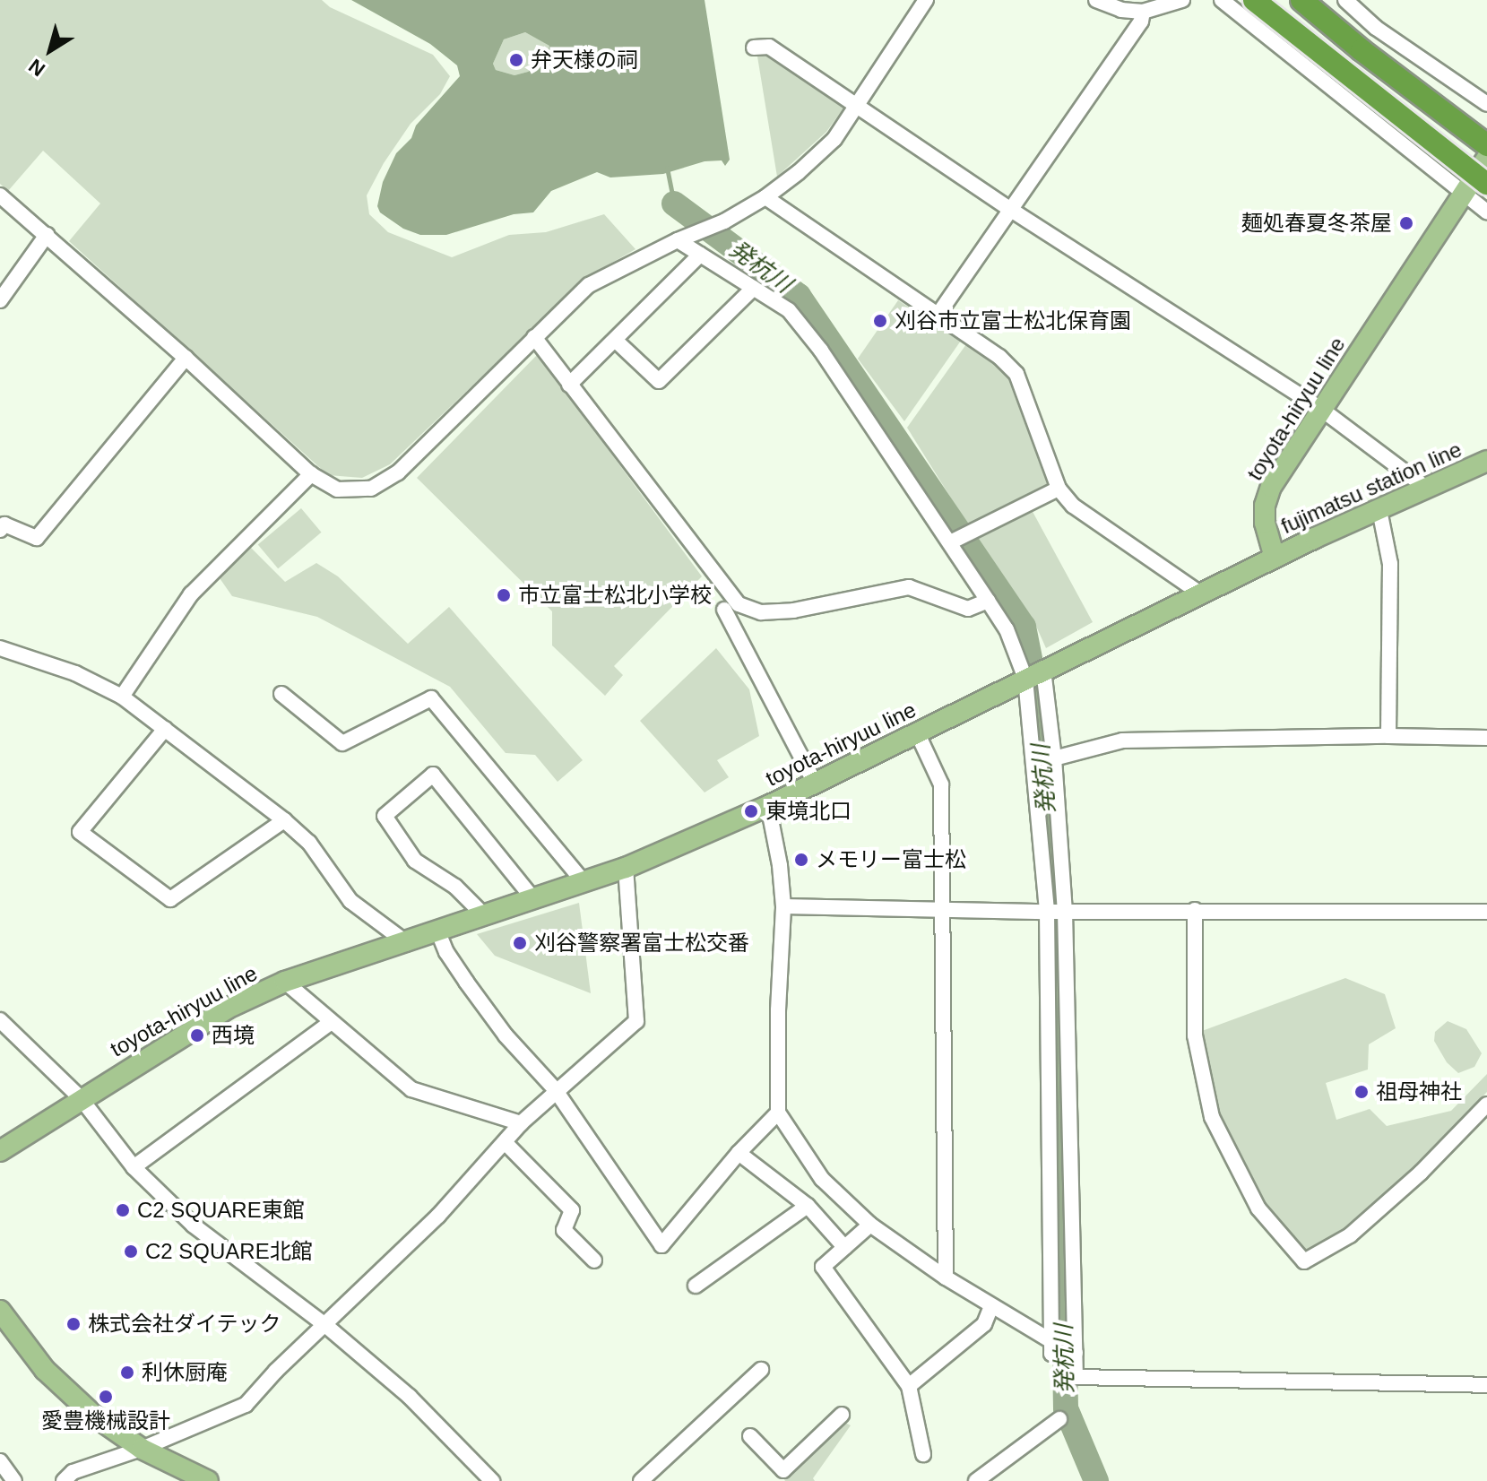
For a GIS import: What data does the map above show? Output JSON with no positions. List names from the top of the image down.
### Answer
{
  "streets": {
    "main road": ["toyota-hiryuu line", "fujimatsu station line"]
  },
  "crossings": [
    ["toyota-hiryuu line", "fujimatsu station line"]
  ],
  "water": ["発杭川"],
  "places": [
    "弁天様の祠",
    "麺処春夏冬茶屋",
    "刈谷市立富士松北保育園",
    "市立富士松北小学校",
    "東境北口",
    "メモリー富士松",
    "刈谷警察署富士松交番",
    "西境",
    "祖母神社",
    "C2 SQUARE東館",
    "C2 SQUARE北館",
    "株式会社ダイテック",
    "利休厨庵",
    "愛豊機械設計"
  ],
  "north": "bottom left"
}
